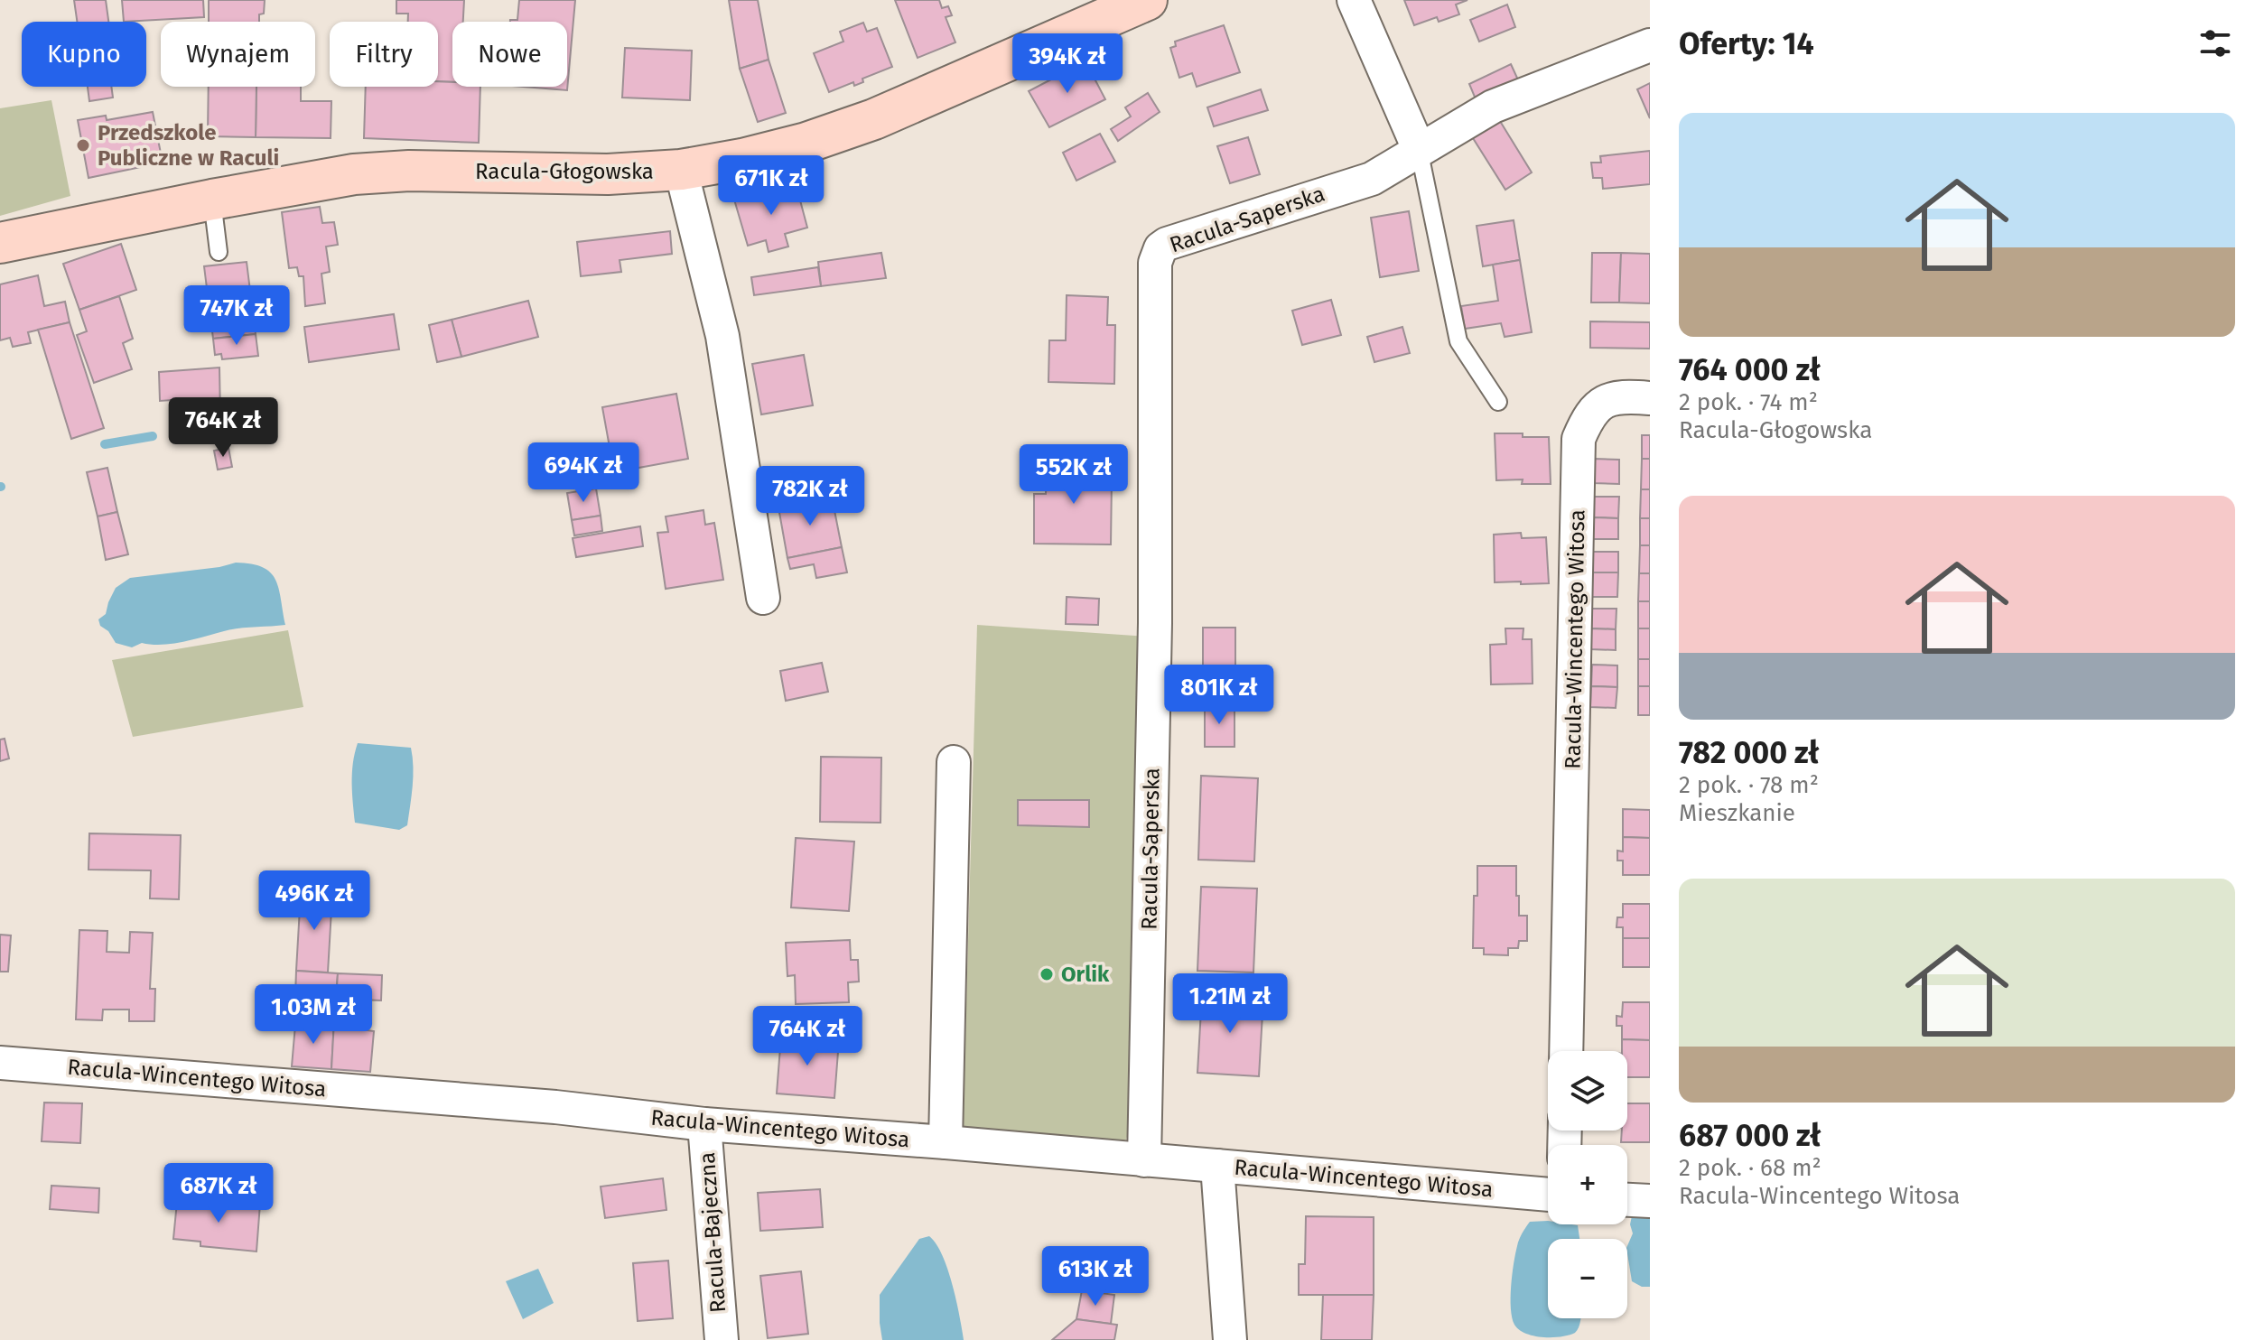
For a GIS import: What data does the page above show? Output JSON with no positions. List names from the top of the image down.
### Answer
{
  "streets": {
    "street": [
      "Racula-Głogowska",
      "Racula-Saperska",
      "Racula-Wincentego Witosa",
      "Racula-Bajeczna"
    ]
  },
  "crossings": [
    ["Racula-Saperska", "Racula-Wincentego Witosa"],
    ["Racula-Wincentego Witosa", "Racula-Bajeczna"]
  ],
  "places": ["Przedszkole Publiczne w Raculi", "Orlik"],
  "page": {
    "heading": "Oferty: 14",
    "chip": [
      "Kupno",
      "Wynajem",
      "Filtry",
      "Nowe"
    ],
    "price": [
      "394K zł",
      "671K zł",
      "747K zł",
      "764K zł",
      "694K zł",
      "552K zł",
      "782K zł",
      "801K zł",
      "496K zł",
      "1.21M zł",
      "1.03M zł",
      "764K zł",
      "687K zł",
      "613K zł"
    ],
    "list": [
      {
        "name": "764 000 zł",
        "note": "2 pok. · 74 m² · Racula-Głogowska"
      },
      {
        "name": "782 000 zł",
        "note": "2 pok. · 78 m² · Mieszkanie"
      },
      {
        "name": "687 000 zł",
        "note": "2 pok. · 68 m² · Racula-Wincentego Witosa"
      }
    ],
    "map_buttons": ["+", "−"]
  }
}
